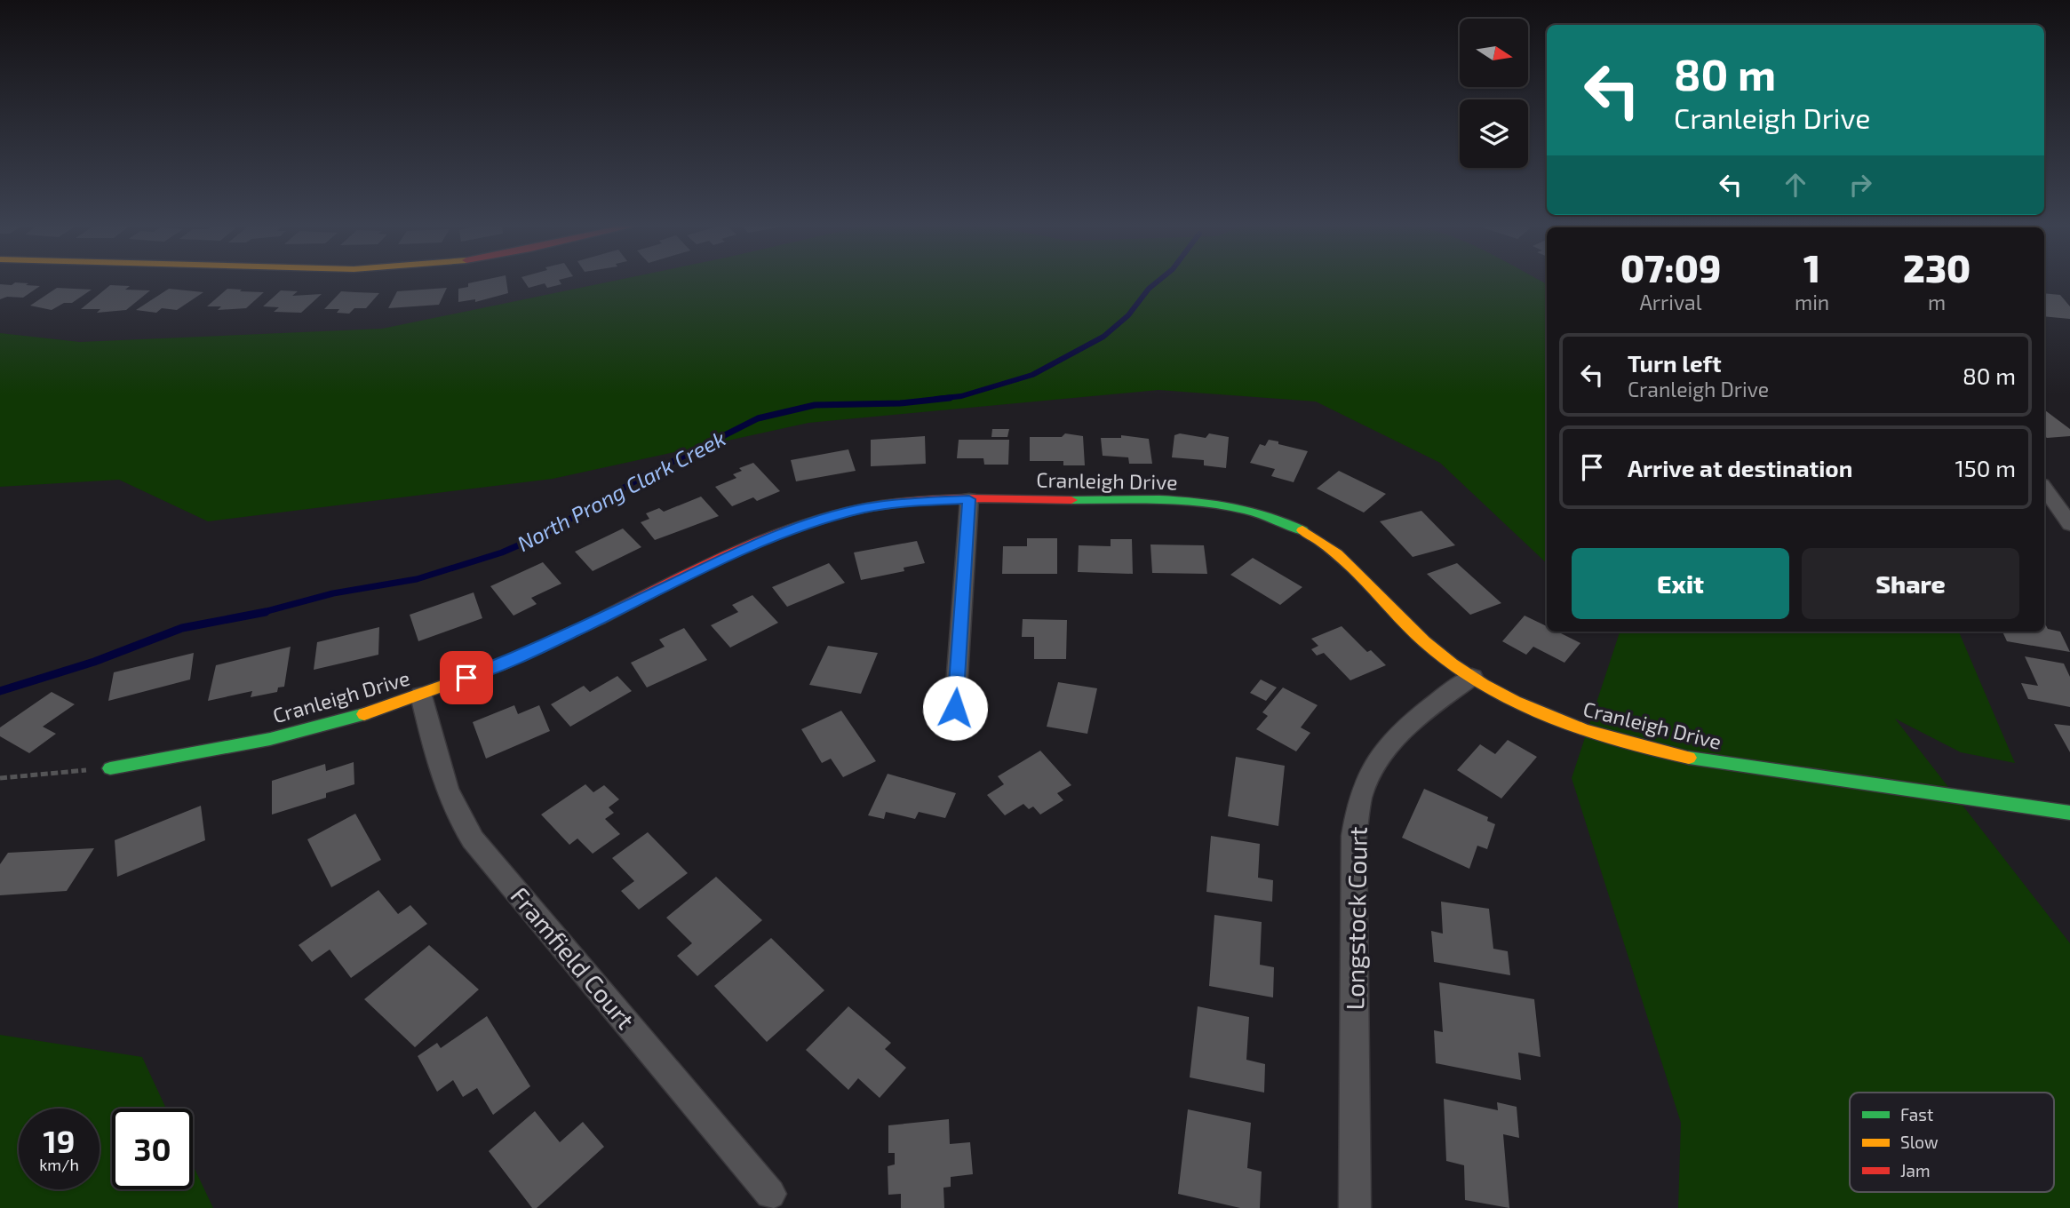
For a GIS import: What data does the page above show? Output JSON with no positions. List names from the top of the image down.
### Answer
{
  "streets": {
    "street": ["Cranleigh Drive", "Longstock Court", "Framfield Court"]
  },
  "crossings": [
    ["Cranleigh Drive", "Longstock Court"],
    ["Cranleigh Drive", "Framfield Court"]
  ],
  "water": ["North Prong Clark Creek"],
  "legend": ["Fast", "Slow", "Jam"],
  "north": "right",
  "page": {
    "turn": ["80 m", "Cranleigh Drive"],
    "eta": [
      "07:09",
      "Arrival",
      "1",
      "min",
      "230",
      "m"
    ],
    "list": [
      {
        "name": "Turn left",
        "note": "Cranleigh Drive",
        "value": "80 m"
      },
      {
        "name": "Arrive at destination",
        "value": "150 m"
      }
    ],
    "buttons": ["Exit", "Share"],
    "speed": "19 km/h",
    "limit": "30"
  }
}
